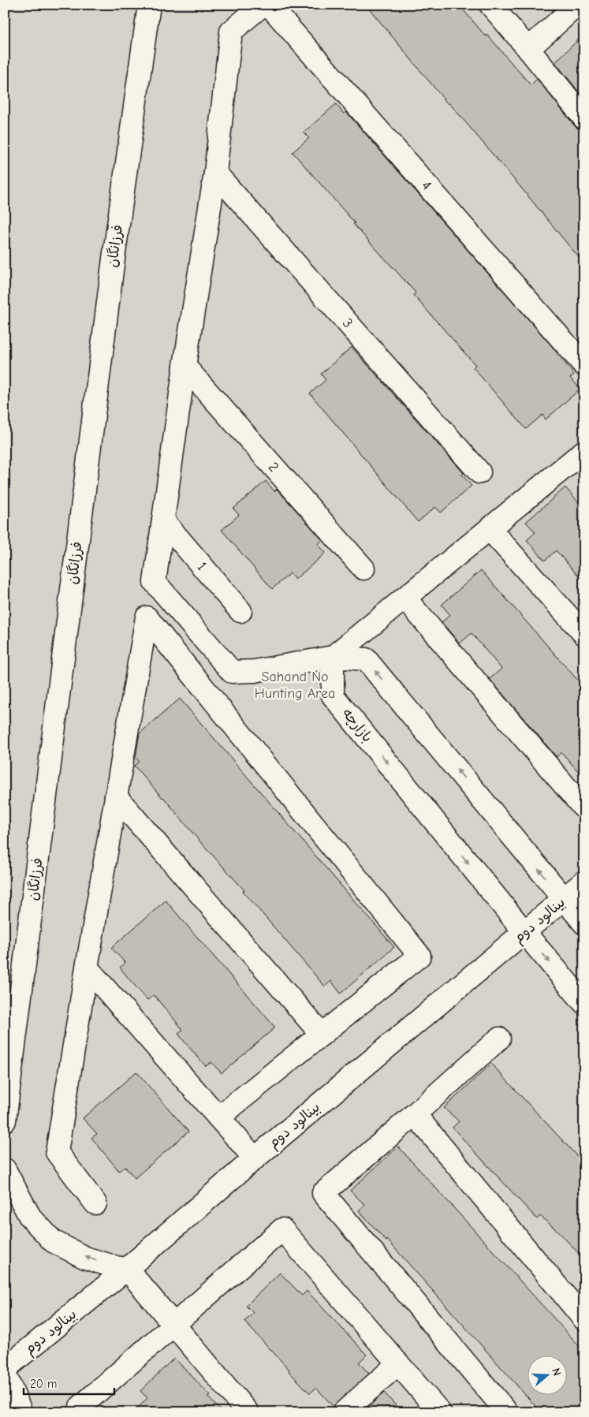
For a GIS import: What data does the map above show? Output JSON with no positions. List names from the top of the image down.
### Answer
{
  "streets": {
    "street": [
      "4",
      "فرزانگان",
      "3",
      "2",
      "1",
      "بازارچه",
      "بینالود دوم"
    ]
  },
  "crossings": [
    ["بازارچه", "بینالود دوم"]
  ],
  "parks": ["Sahand No Hunting Area"],
  "scale_bar": "20 m",
  "north": "right"
}
